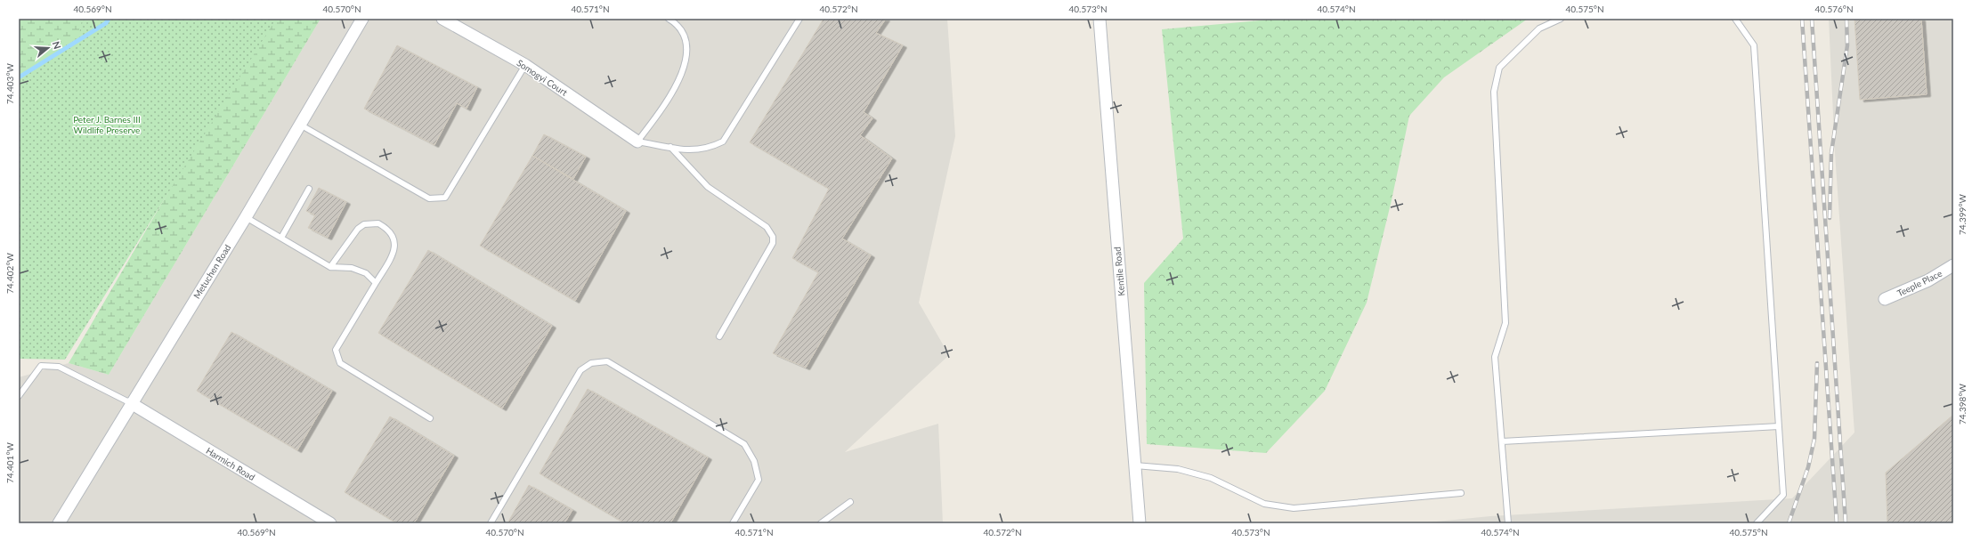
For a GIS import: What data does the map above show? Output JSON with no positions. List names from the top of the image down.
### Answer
{
  "streets": {
    "street": [
      "Somogyi Court",
      "Metuchen Road",
      "Kentile Road",
      "Teeple Place",
      "Harmich Road"
    ]
  },
  "crossings": [
    ["Metuchen Road", "Harmich Road"]
  ],
  "parks": ["Peter J. Barnes III Wildlife Preserve"],
  "north": "right",
  "coordinates": [
    "40.569°N",
    "40.570°N",
    "40.571°N",
    "40.572°N",
    "40.573°N",
    "40.574°N",
    "40.575°N",
    "40.576°N",
    "74.403°W",
    "74.399°W",
    "74.402°W",
    "74.398°W",
    "74.401°W"
  ]
}
